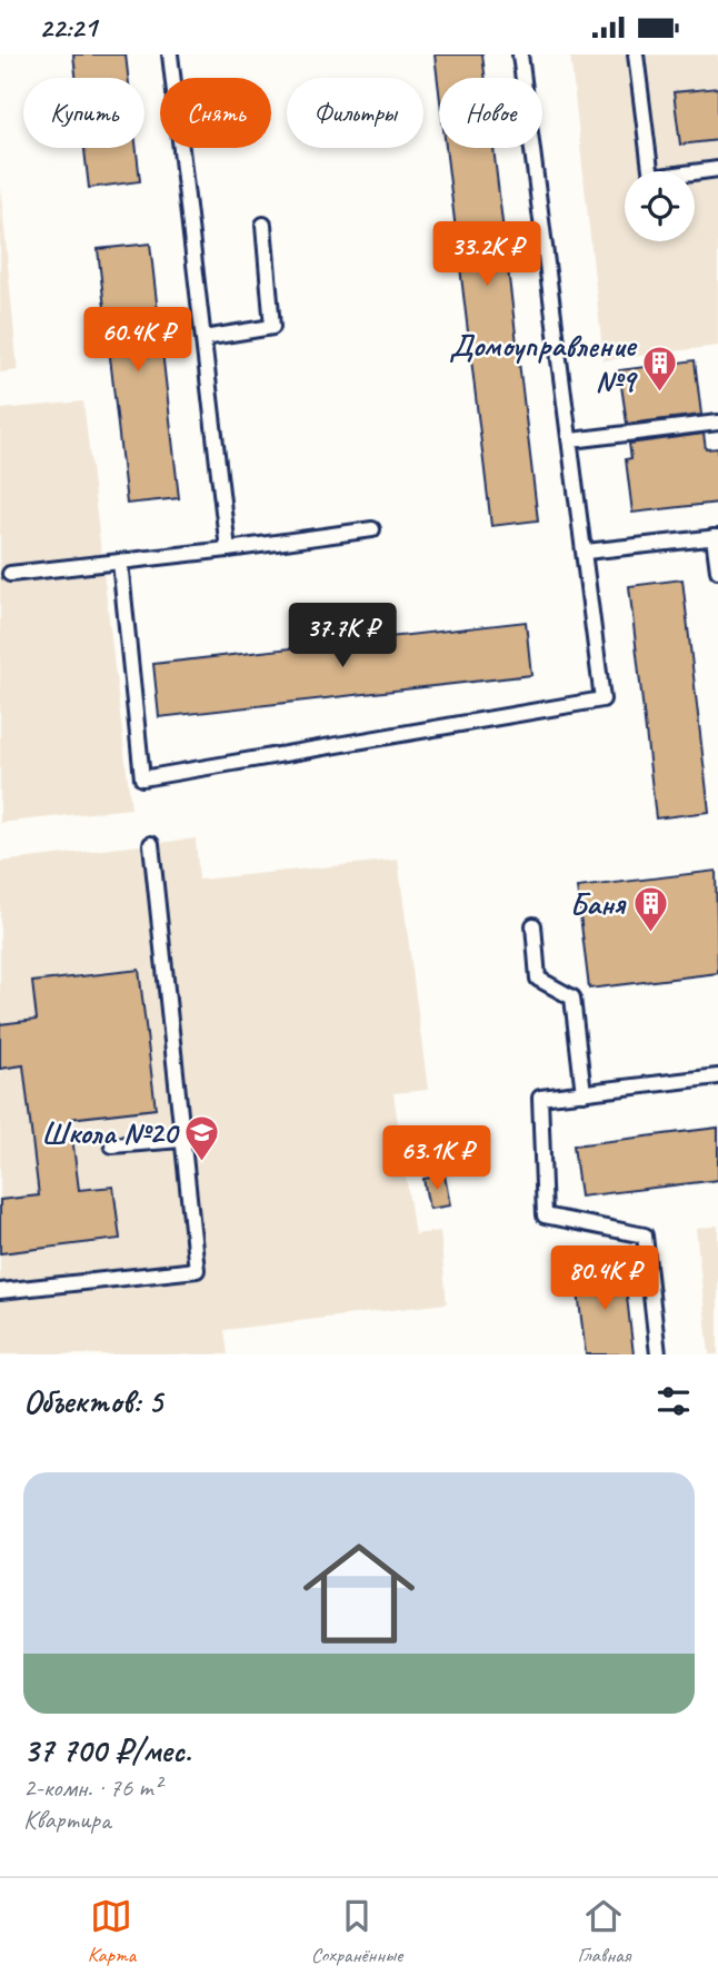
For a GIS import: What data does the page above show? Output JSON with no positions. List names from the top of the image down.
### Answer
{
  "places": {
    "building": ["Домоуправление №9", "Баня"],
    "school or university": ["Школа №20"]
  },
  "page": {
    "status": "22:21",
    "chip": [
      "Купить",
      "Снять",
      "Фильтры",
      "Новое"
    ],
    "price": [
      "33.2K ₽",
      "60.4K ₽",
      "37.7K ₽",
      "63.1K ₽",
      "80.4K ₽"
    ],
    "heading": "Объектов: 5",
    "list": [
      {
        "name": "37 700 ₽/мес.",
        "note": "2-комн. · 76 m² · Квартира"
      }
    ],
    "tabs": ["Карта", "Сохранённые", "Главная"]
  }
}
